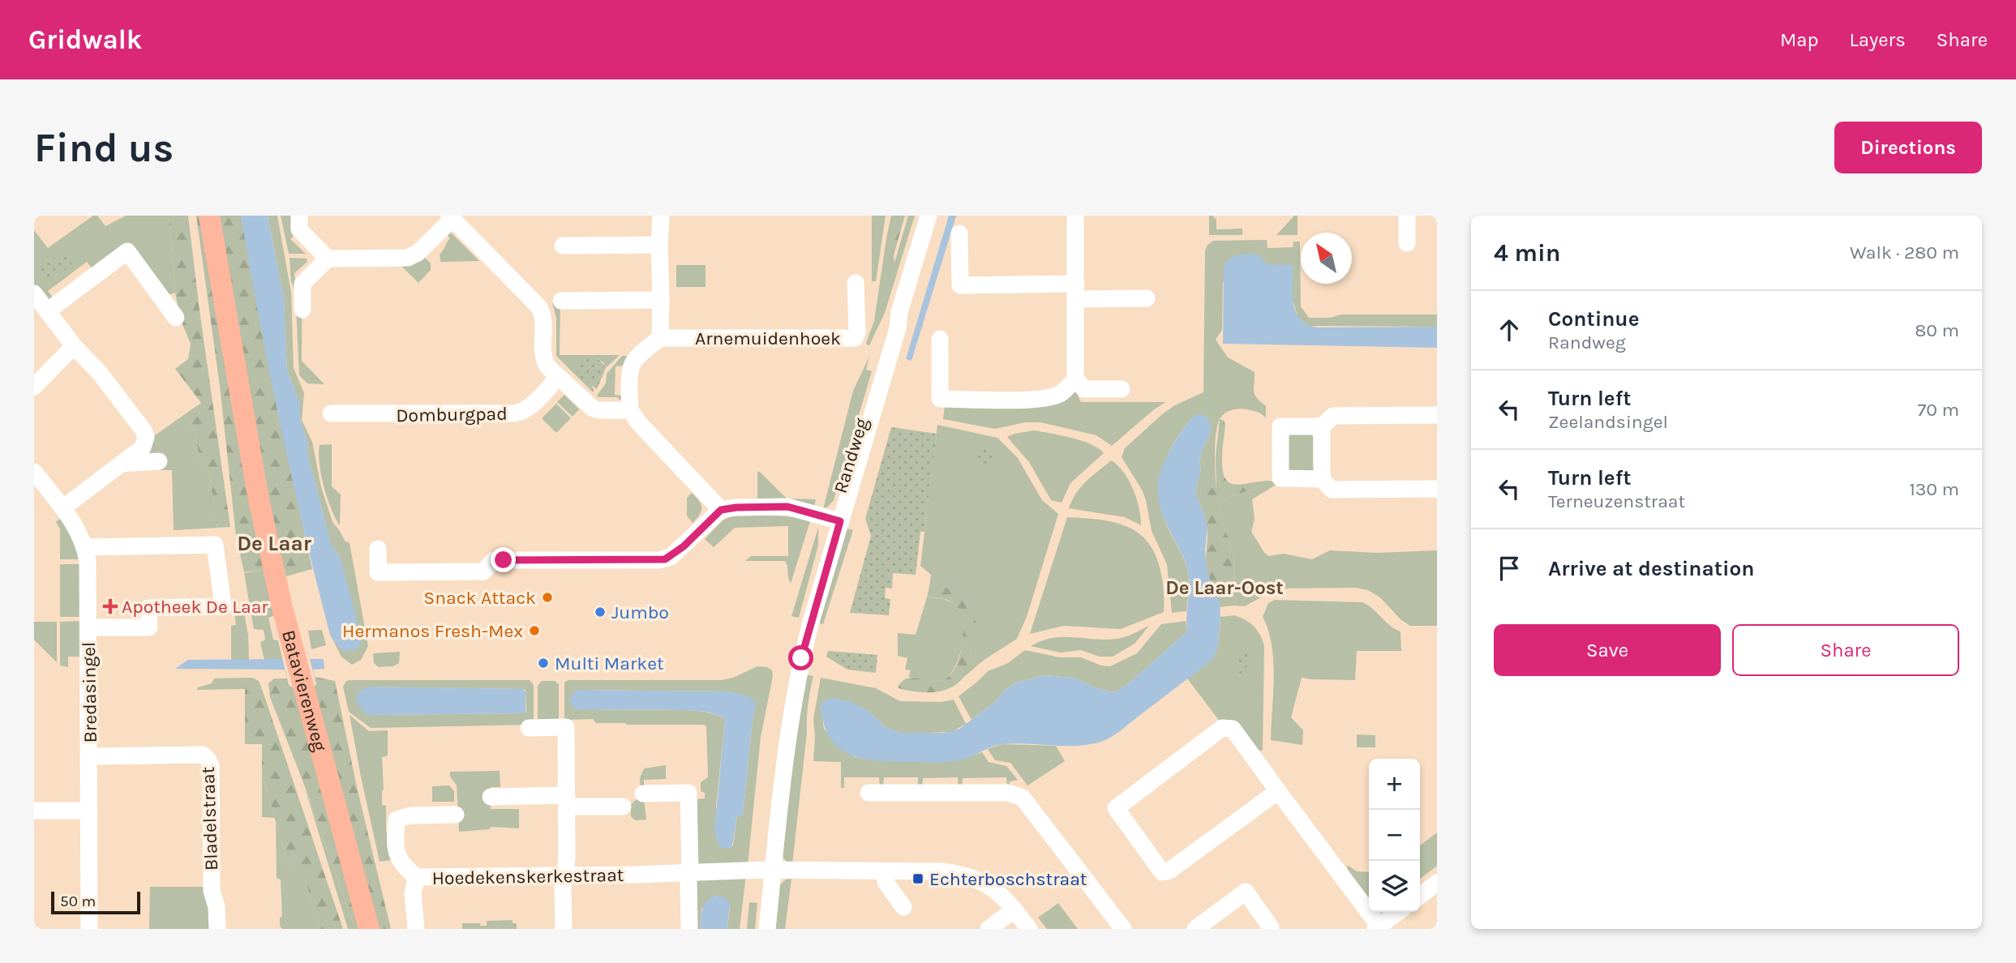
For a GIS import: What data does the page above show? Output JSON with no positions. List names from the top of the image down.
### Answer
{
  "streets": {
    "main road": ["Batavierenweg"],
    "street": [
      "Arnemuidenhoek",
      "Domburgpad",
      "Randweg",
      "Bredasingel",
      "Bladelstraat",
      "Hoedekenskerkestraat"
    ]
  },
  "crossings": [
    ["Randweg", "Hoedekenskerkestraat"],
    ["Bredasingel", "Bladelstraat"]
  ],
  "districts": ["De Laar", "De Laar-Oost"],
  "places": {
    "other": [
      "Snack Attack",
      "Jumbo",
      "Hermanos Fresh-Mex",
      "Multi Market"
    ],
    "health": ["Apotheek De Laar"],
    "transit": ["Echterboschstraat"]
  },
  "scale_bar": "50 m",
  "north": "top left",
  "page": {
    "header": "Gridwalk",
    "nav": ["Map", "Layers", "Share"],
    "buttons": [
      "Directions",
      ["Save", "Share"]
    ],
    "title": "Find us",
    "heading": ["4 min", "Walk · 280 m"],
    "list": [
      ["Continue", "Randweg", "80 m"],
      ["Turn left", "Zeelandsingel", "70 m"],
      ["Turn left", "Terneuzenstraat", "130 m"],
      "Arrive at destination"
    ],
    "map_buttons": ["+", "−"],
    "scale": "50 m"
  }
}
